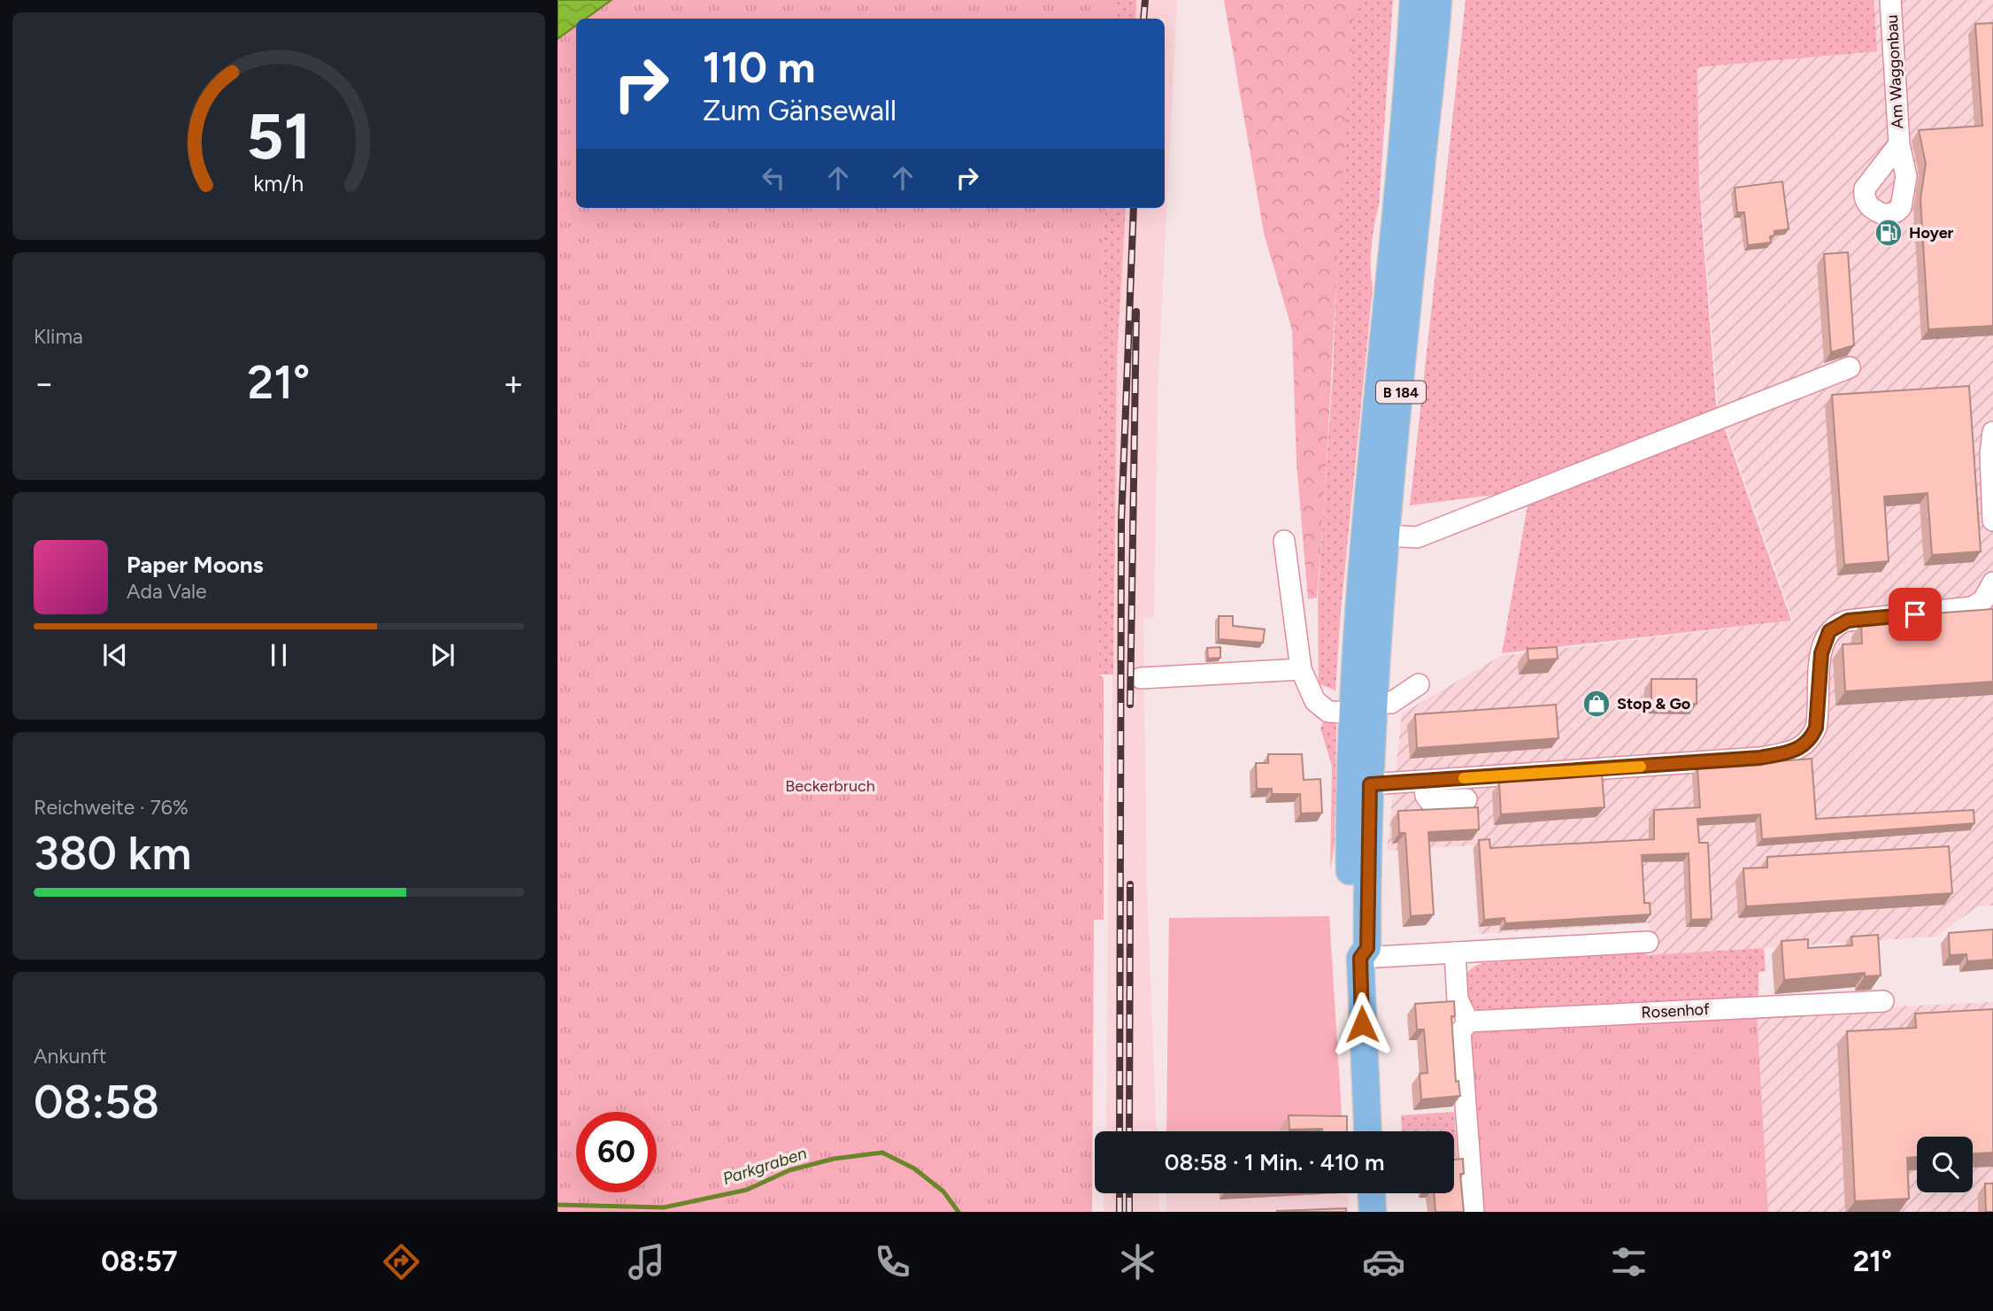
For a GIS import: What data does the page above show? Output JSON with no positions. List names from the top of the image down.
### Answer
{
  "streets": {
    "main road": ["B 184"],
    "street": ["Am Waggonbau", "Rosenhof"]
  },
  "water": ["Parkgraben"],
  "parks": ["Beckerbruch"],
  "places": {
    "fuel station": ["Hoyer"],
    "shop": ["Stop & Go"]
  },
  "page": {
    "turn": ["110 m", "Zum Gänsewall"],
    "tile": [
      "Klima",
      ["Reichweite · 76%", "380 km"],
      ["Ankunft", "08:58"]
    ],
    "heat": ["−", "21°", "+"],
    "song": ["Paper Moons", "Ada Vale"],
    "limit": "60",
    "trip": "08:58 · 1 Min. · 410 m",
    "tabs": ["08:57", "21°"],
    "gauge": ["51", "km/h"]
  }
}
